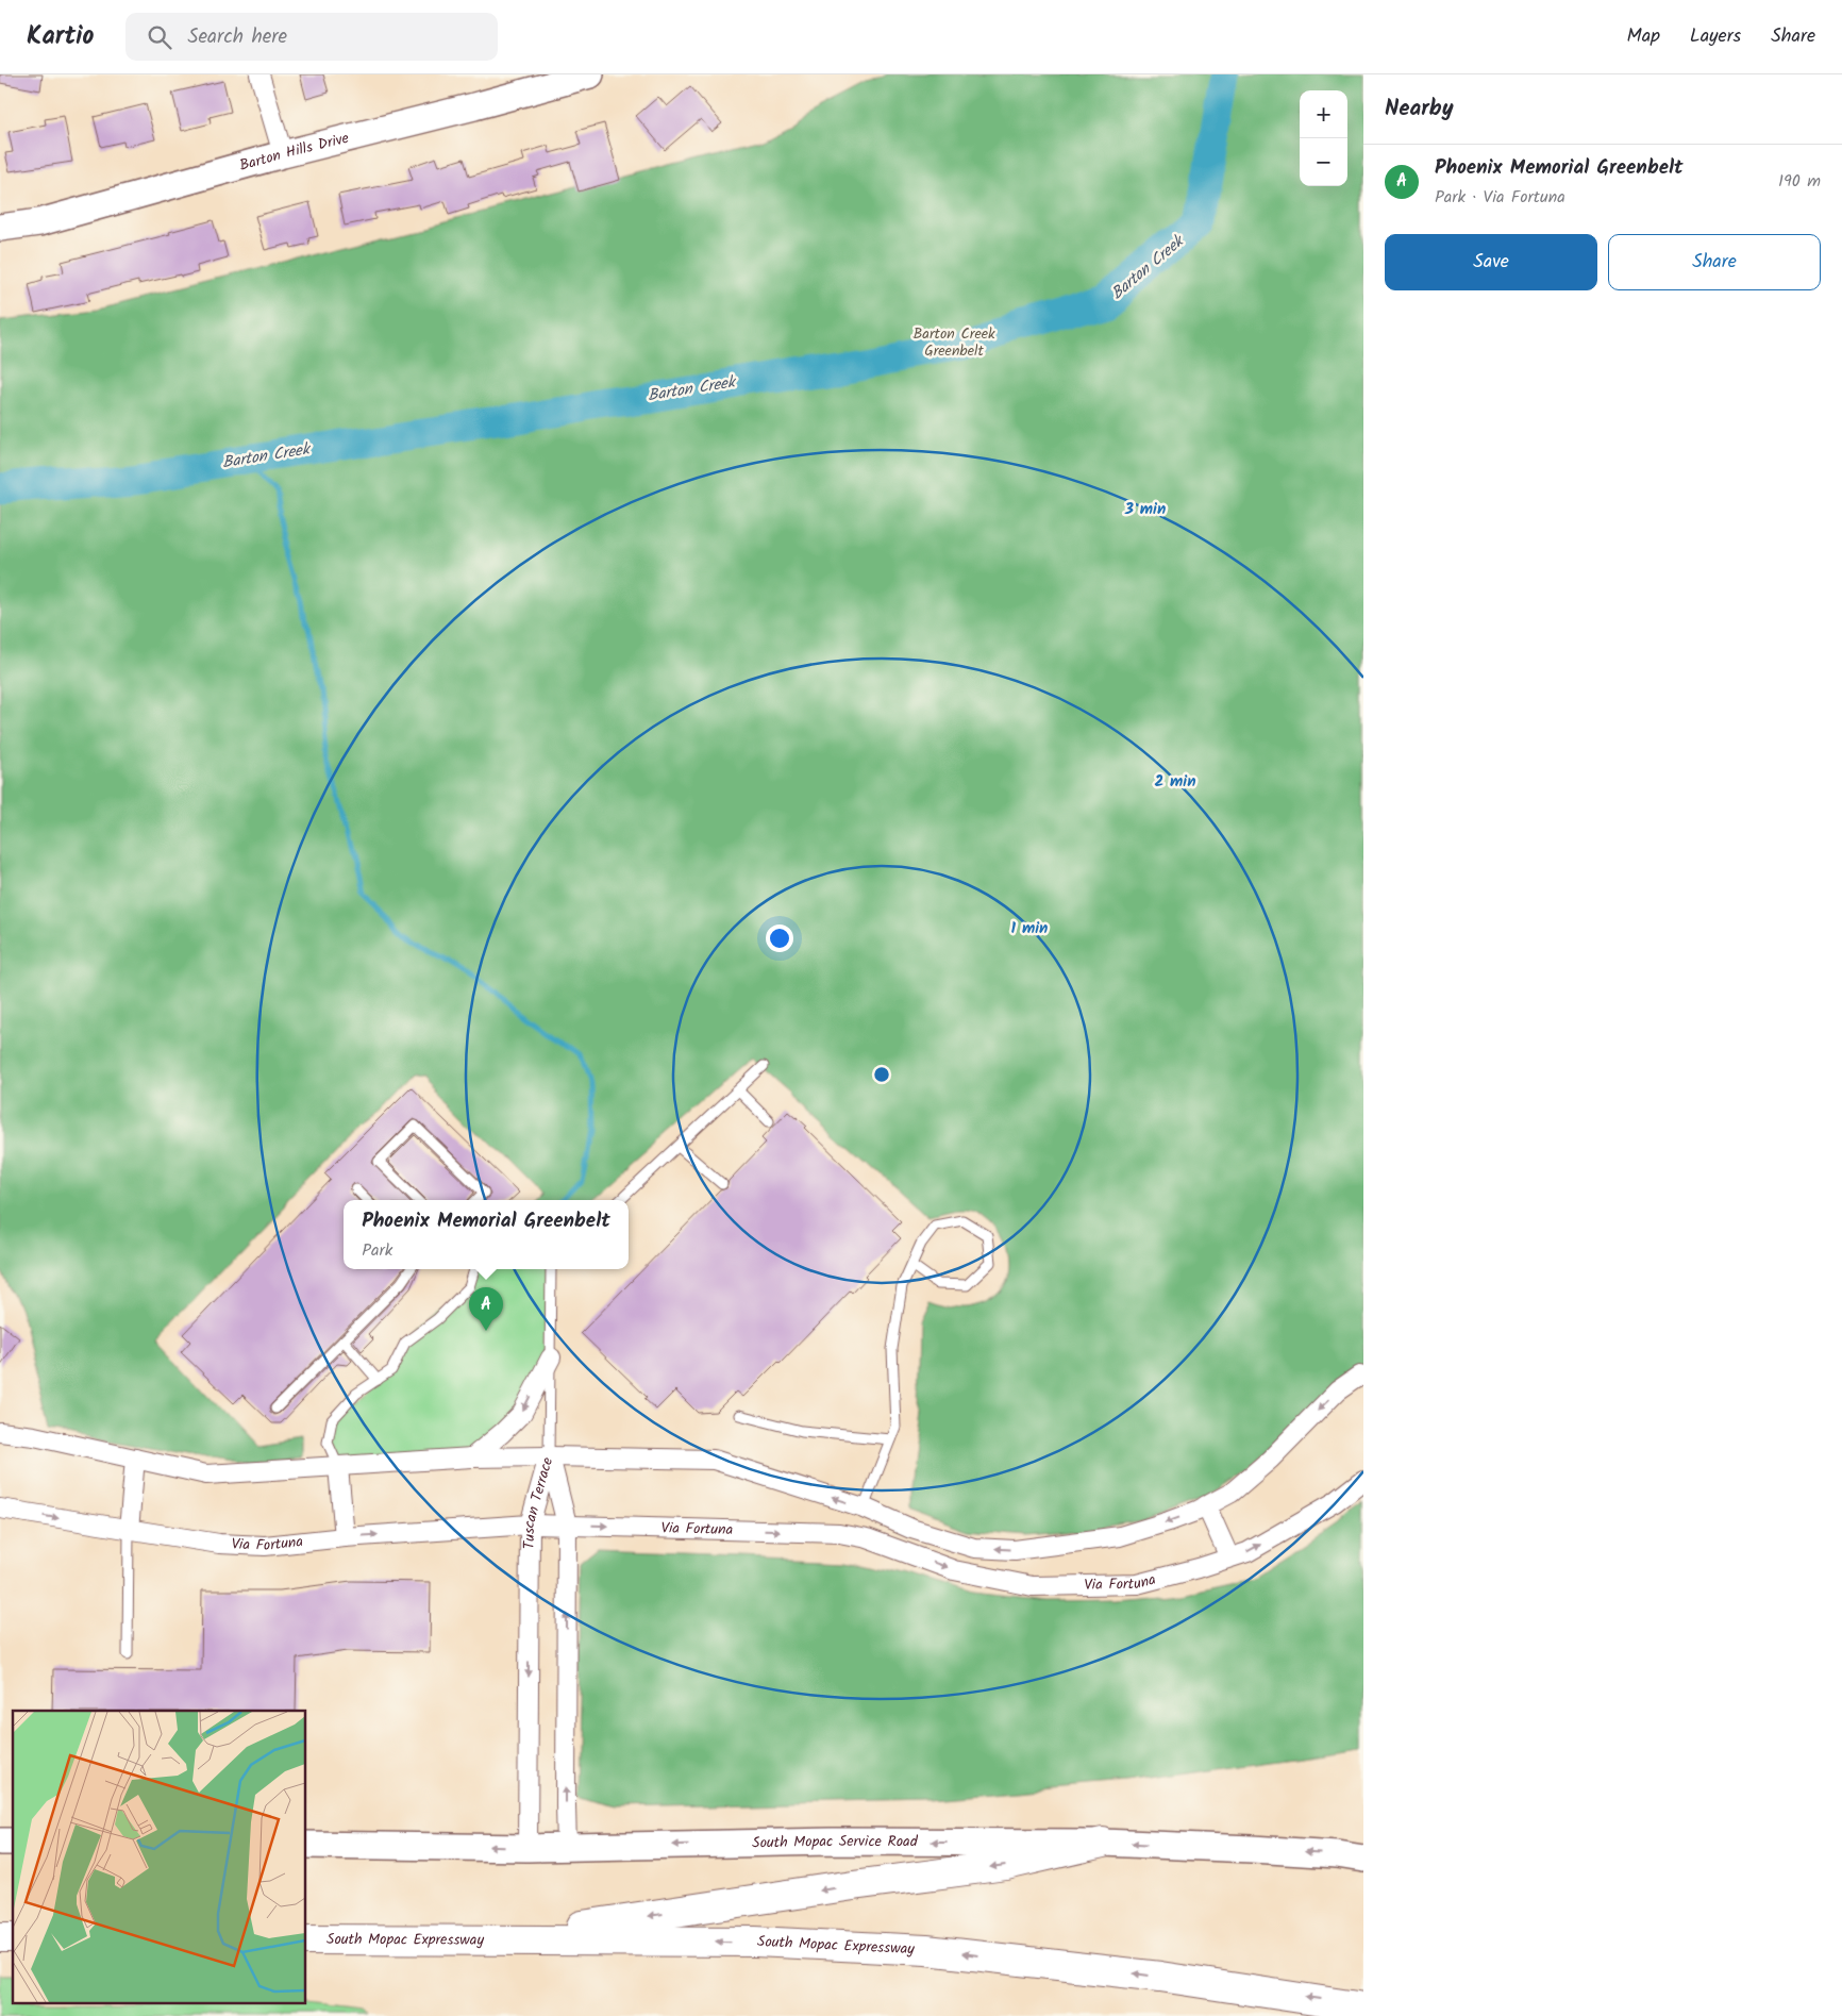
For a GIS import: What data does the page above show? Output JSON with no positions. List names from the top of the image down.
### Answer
{
  "streets": {
    "highway": ["South Mopac Expressway"],
    "main road": ["Barton Hills Drive", "South Mopac Service Road"],
    "street": ["Tuscan Terrace", "Via Fortuna"]
  },
  "crossings": [
    ["Tuscan Terrace", "Via Fortuna"],
    ["Tuscan Terrace", "South Mopac Service Road"]
  ],
  "one_way": ["South Mopac Service Road"],
  "water": ["Barton Creek"],
  "parks": ["Barton Creek Greenbelt"],
  "page": {
    "header": "Kartio",
    "search": "Search here",
    "nav": ["Map", "Layers", "Share"],
    "heading": "Nearby",
    "map_buttons": ["+", "−"],
    "list": [
      {
        "mark": "A",
        "name": "Phoenix Memorial Greenbelt",
        "note": "Park · Via Fortuna",
        "value": "190 m"
      }
    ],
    "buttons": ["Save", "Share"],
    "popup": ["Phoenix Memorial Greenbelt", "Park"],
    "pins": "A"
  },
  "rings": ["3 min", "2 min", "1 min"]
}
